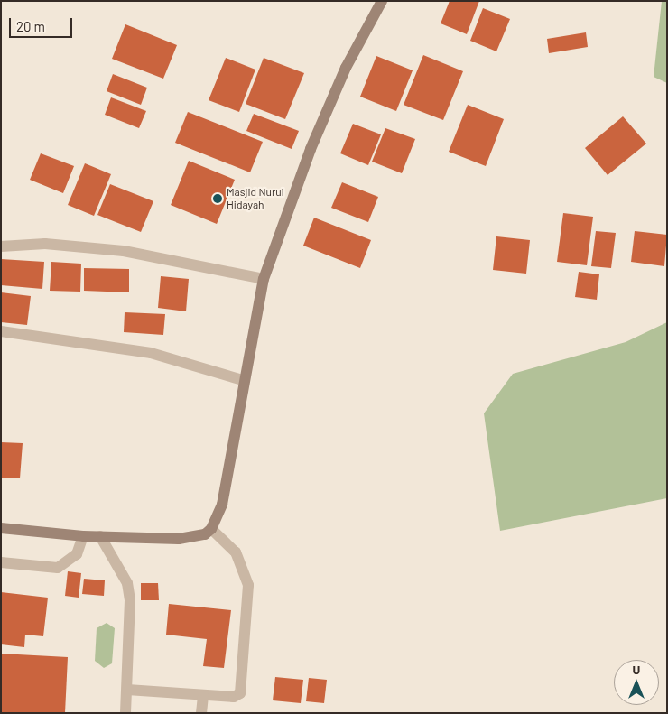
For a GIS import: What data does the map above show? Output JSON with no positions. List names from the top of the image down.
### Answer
{
  "places": ["Masjid Nurul Hidayah"],
  "scale_bar": "20 m",
  "north": "top"
}
